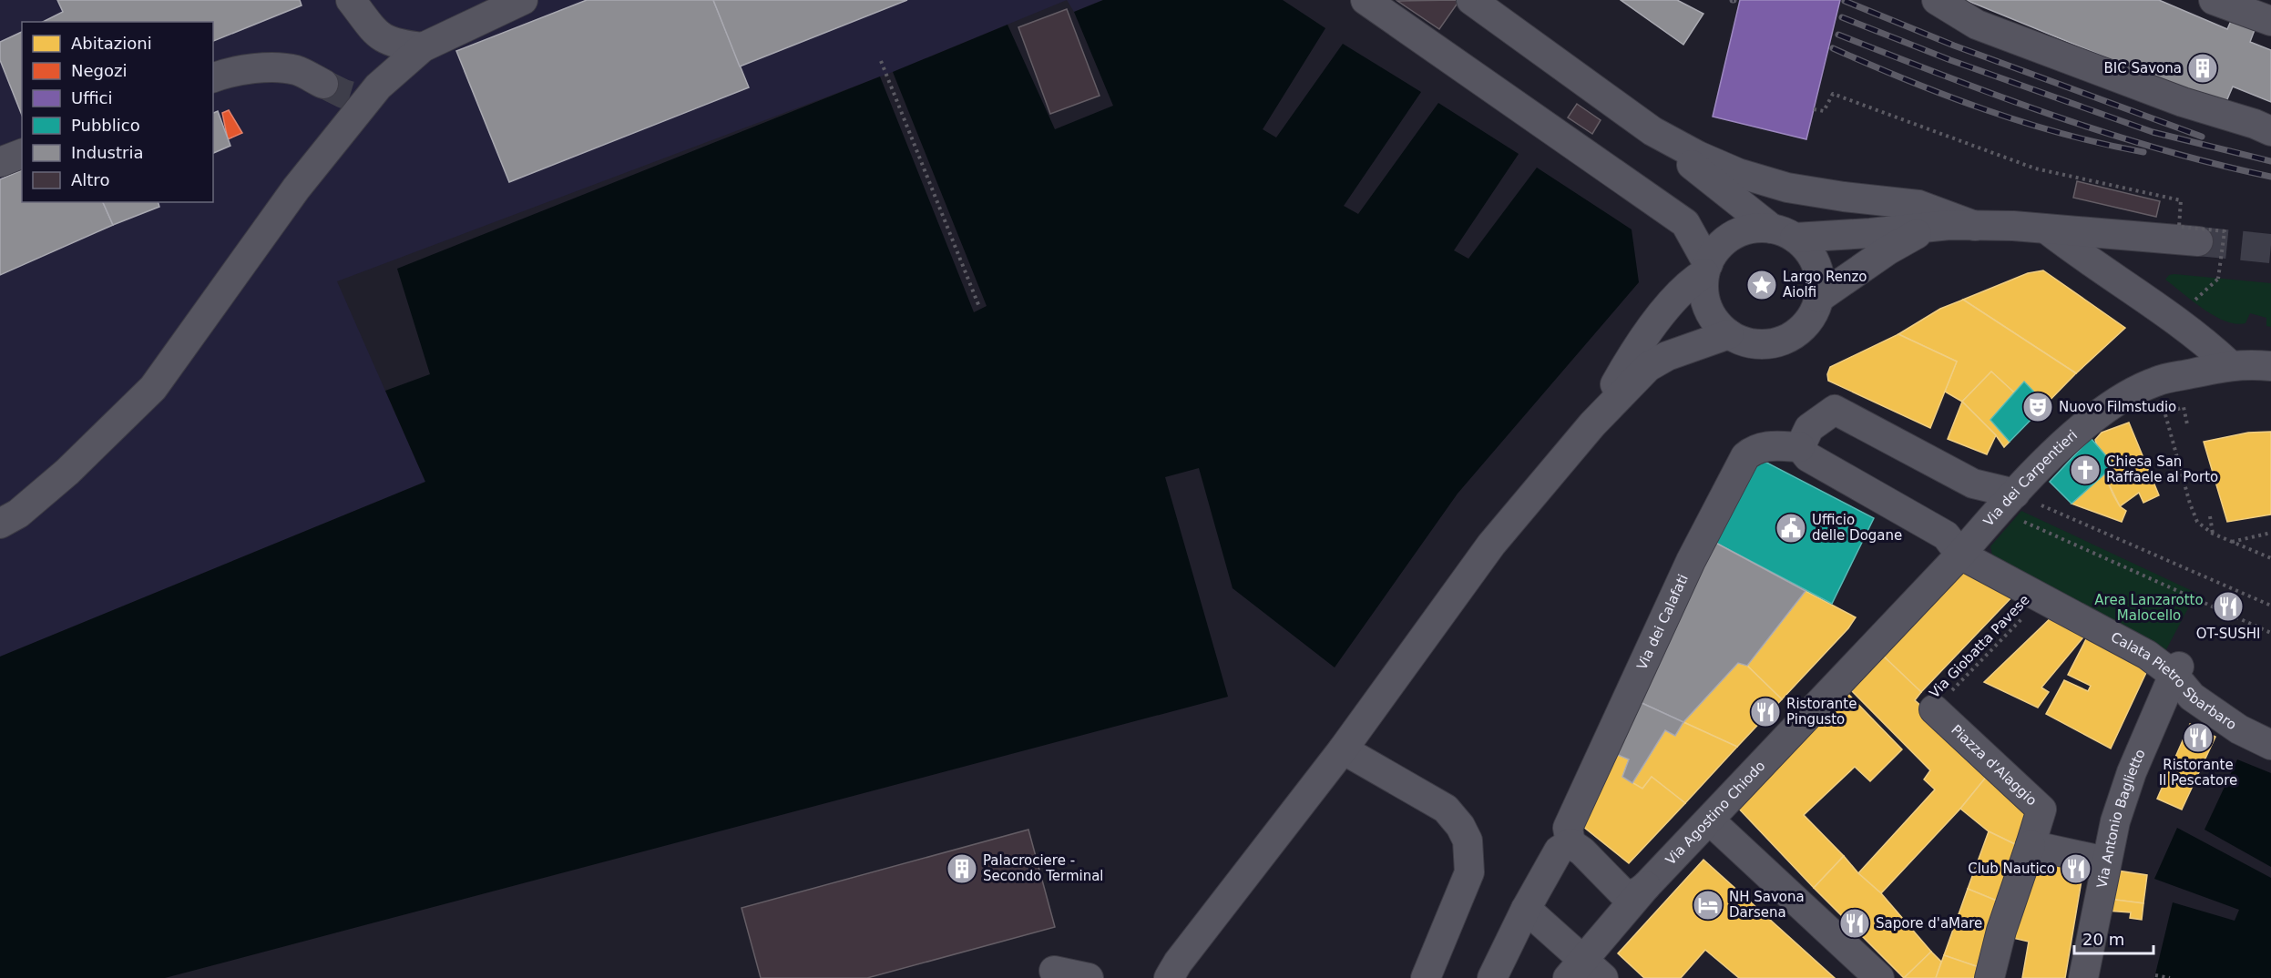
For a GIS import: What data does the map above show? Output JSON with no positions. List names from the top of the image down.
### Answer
{
  "streets": {
    "street": [
      "Via dei Carpentieri",
      "Via dei Calafati",
      "Calata Pietro Sbarbaro",
      "Piazza d'Alaggio",
      "Via Agostino Chiodo",
      "Via Antonio Baglietto"
    ],
    "path": ["Via Giobatta Pavese"]
  },
  "crossings": [
    ["Via dei Carpentieri", "Calata Pietro Sbarbaro"],
    ["Via dei Carpentieri", "Via Agostino Chiodo"],
    ["Via Giobatta Pavese", "Calata Pietro Sbarbaro"],
    ["Via Giobatta Pavese", "Piazza d'Alaggio"],
    ["Calata Pietro Sbarbaro", "Via Agostino Chiodo"],
    ["Calata Pietro Sbarbaro", "Via Antonio Baglietto"]
  ],
  "parks": ["Area Lanzarotto Malocello"],
  "places": {
    "building": ["BIC Savona", "Palacrociere - Secondo Terminal"],
    "place": ["Largo Renzo Aiolfi"],
    "theatre": ["Nuovo Filmstudio"],
    "church": ["Chiesa San Raffaele al Porto"],
    "public building": ["Ufficio delle Dogane"],
    "restaurant": [
      "OT-SUSHI",
      "Ristorante Pingusto",
      "Ristorante Il Pescatore",
      "Club Nautico",
      "Sapore d'aMare"
    ],
    "hotel": ["NH Savona Darsena"]
  },
  "legend": [
    "Abitazioni",
    "Negozi",
    "Uffici",
    "Pubblico",
    "Industria",
    "Altro"
  ],
  "scale_bar": "20 m"
}
